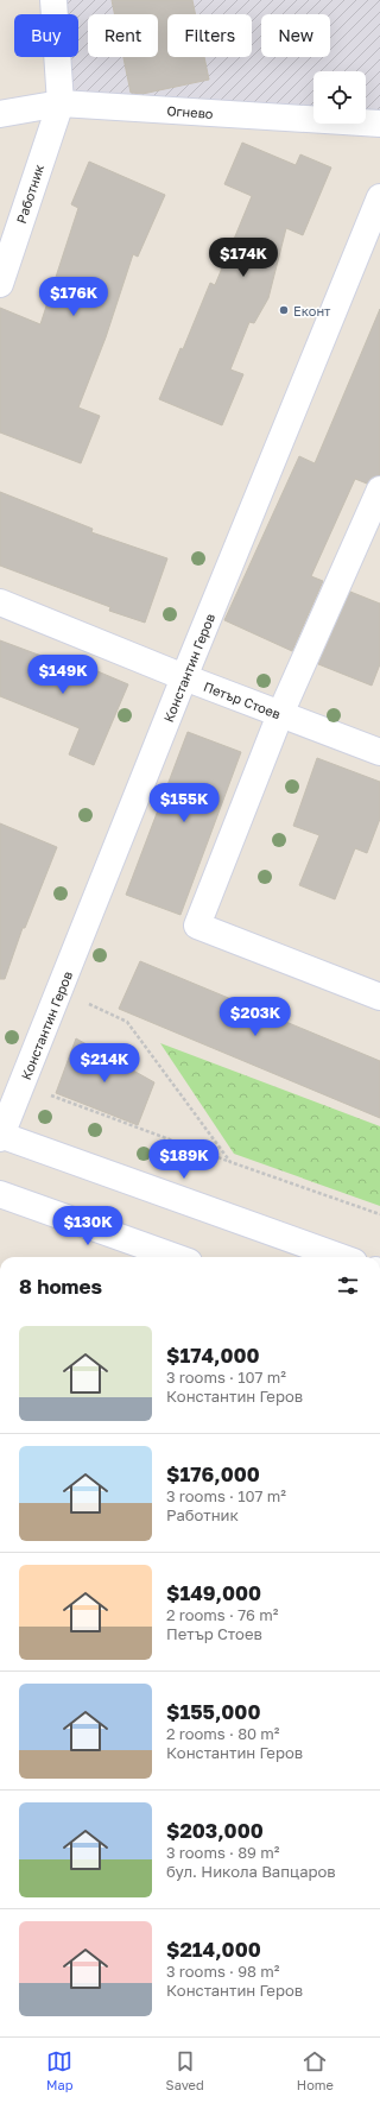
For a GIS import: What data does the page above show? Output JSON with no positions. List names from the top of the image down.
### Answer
{
  "streets": {
    "street": [
      "Огнево",
      "Работник",
      "Константин Геров",
      "Петър Стоев"
    ]
  },
  "crossings": [
    ["Огнево", "Работник"],
    ["Константин Геров", "Петър Стоев"]
  ],
  "places": ["Еконт"],
  "page": {
    "chip": [
      "Buy",
      "Rent",
      "Filters",
      "New"
    ],
    "price": [
      "$174K",
      "$176K",
      "$149K",
      "$155K",
      "$203K",
      "$214K",
      "$189K",
      "$130K"
    ],
    "heading": "8 homes",
    "list": [
      {
        "name": "$174,000",
        "note": "3 rooms · 107 m² · Константин Геров"
      },
      {
        "name": "$176,000",
        "note": "3 rooms · 107 m² · Работник"
      },
      {
        "name": "$149,000",
        "note": "2 rooms · 76 m² · Петър Стоев"
      },
      {
        "name": "$155,000",
        "note": "2 rooms · 80 m² · Константин Геров"
      },
      {
        "name": "$203,000",
        "note": "3 rooms · 89 m² · бул. Никола Вапцаров"
      },
      {
        "name": "$214,000",
        "note": "3 rooms · 98 m² · Константин Геров"
      }
    ],
    "tabs": ["Map", "Saved", "Home"]
  }
}
